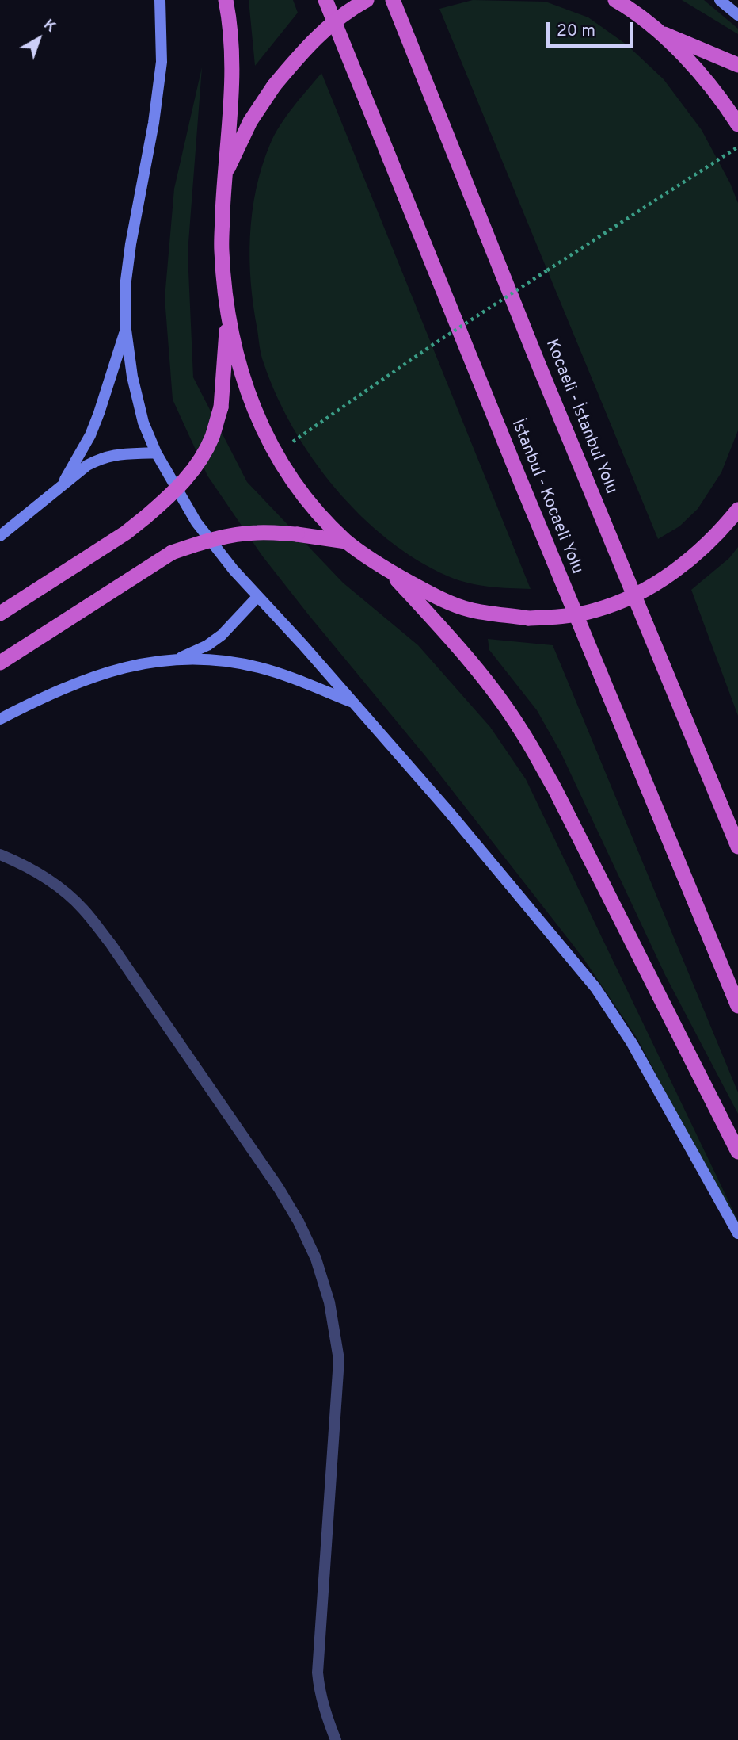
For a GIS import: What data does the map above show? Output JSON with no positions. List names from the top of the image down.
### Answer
{
  "streets": {
    "highway": ["Kocaeli - İstanbul Yolu", "İstanbul - Kocaeli Yolu"]
  },
  "scale_bar": "20 m",
  "north": "top right"
}
